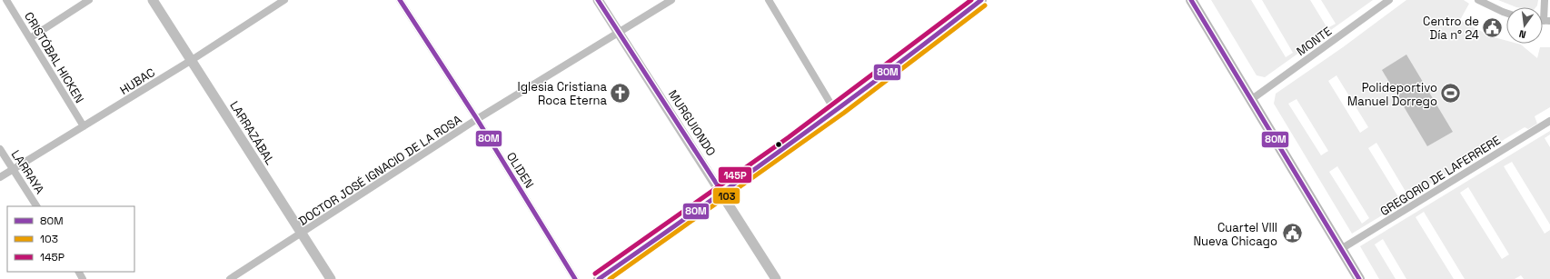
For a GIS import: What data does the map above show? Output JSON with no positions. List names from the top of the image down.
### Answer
{
  "streets": {
    "street": [
      "MONTE",
      "CRISTÓBAL HICKEN",
      "HUBAC",
      "MURGUIONDO",
      "LARRAZÁBAL",
      "DOCTOR JOSÉ IGNACIO DE LA ROSA",
      "OLIDEN",
      "LARRAYA",
      "GREGORIO DE LAFERRERE"
    ]
  },
  "crossings": [
    ["CRISTÓBAL HICKEN", "HUBAC"],
    ["HUBAC", "LARRAZÁBAL"],
    ["HUBAC", "LARRAYA"],
    ["MURGUIONDO", "DOCTOR JOSÉ IGNACIO DE LA ROSA"],
    ["LARRAZÁBAL", "DOCTOR JOSÉ IGNACIO DE LA ROSA"],
    ["DOCTOR JOSÉ IGNACIO DE LA ROSA", "OLIDEN"]
  ],
  "places": {
    "public building": ["Centro de Día n° 24", "Cuartel VIII Nueva Chicago"],
    "church": ["Iglesia Cristiana Roca Eterna"],
    "sports": ["Polideportivo Manuel Dorrego"]
  },
  "lines": ["transit line 80M", "transit line 145P", "transit line 103"],
  "legend": ["80M", "103", "145P"],
  "north": "bottom"
}
